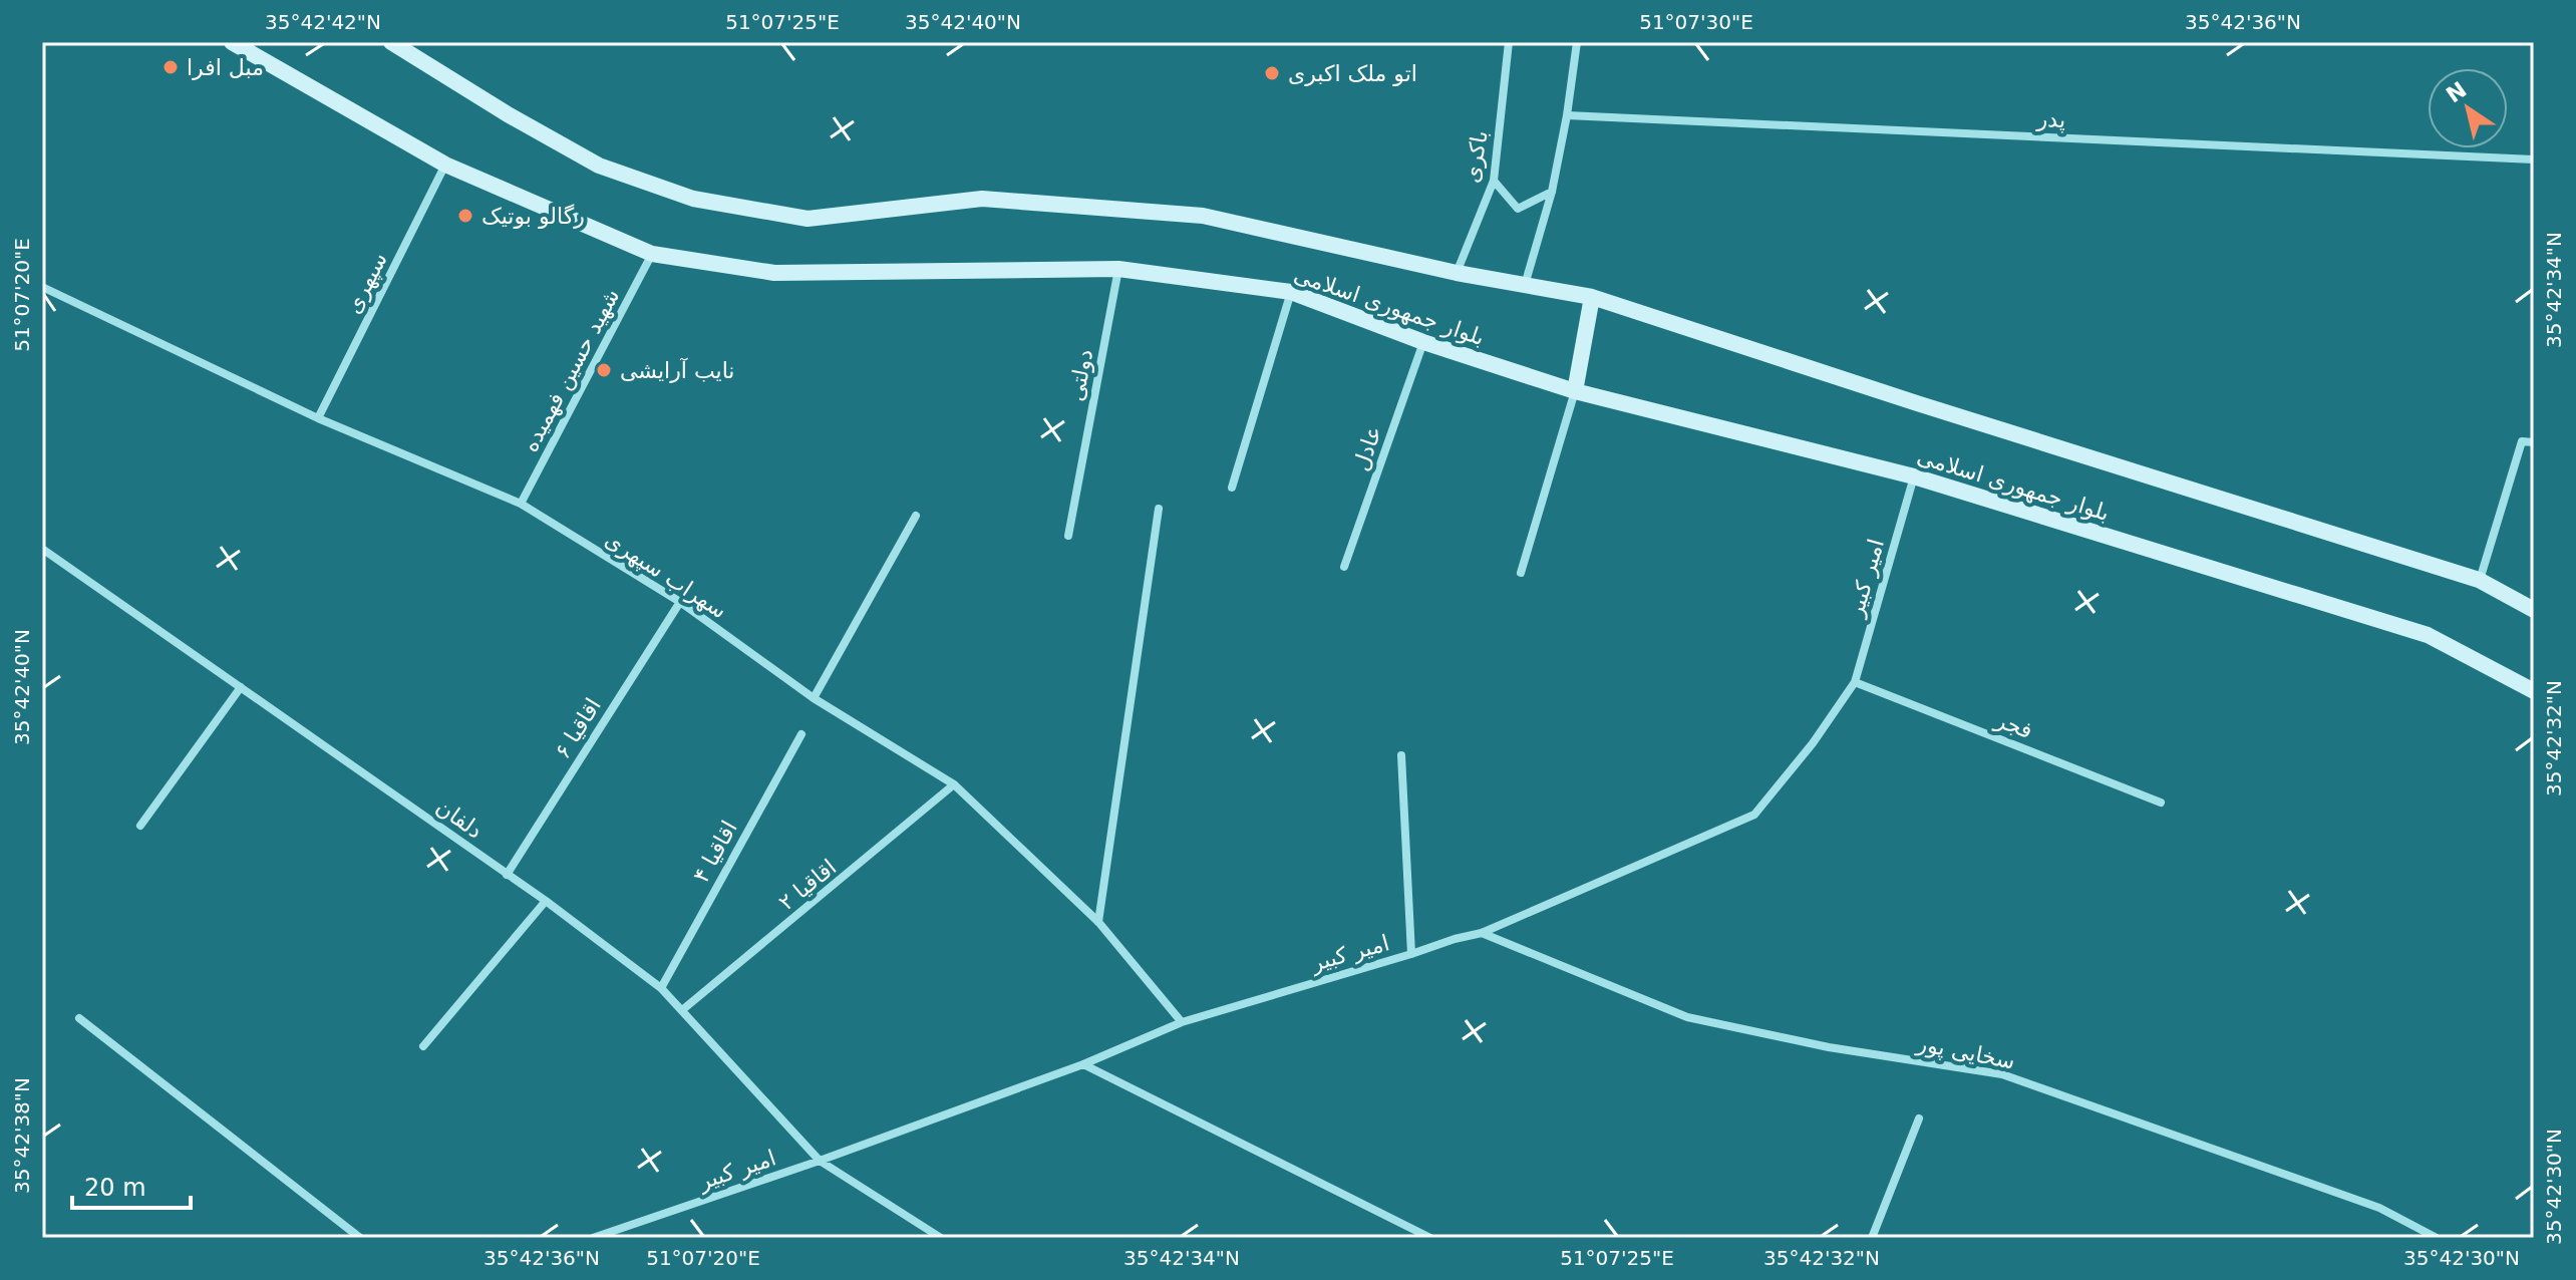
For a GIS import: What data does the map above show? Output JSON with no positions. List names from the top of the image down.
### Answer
{
  "streets": {
    "main road": ["بلوار جمهوری اسلامی"],
    "street": [
      "پدر",
      "باکری",
      "سپهری",
      "شهید حسین فهمیده",
      "دولتی",
      "عادل",
      "سهراب سپهری",
      "امیر کبیر",
      "فجر",
      "اقاقیا ۶",
      "دلفان",
      "اقاقیا ۴",
      "اقاقیا ۲",
      "سخایی پور"
    ]
  },
  "crossings": [
    ["باکری", "بلوار جمهوری اسلامی"],
    ["سپهری", "بلوار جمهوری اسلامی"],
    ["سپهری", "سهراب سپهری"],
    ["بلوار جمهوری اسلامی", "شهید حسین فهمیده"],
    ["بلوار جمهوری اسلامی", "دولتی"],
    ["بلوار جمهوری اسلامی", "عادل"],
    ["بلوار جمهوری اسلامی", "امیر کبیر"],
    ["شهید حسین فهمیده", "سهراب سپهری"],
    ["سهراب سپهری", "امیر کبیر"],
    ["سهراب سپهری", "اقاقیا ۶"],
    ["سهراب سپهری", "اقاقیا ۲"],
    ["امیر کبیر", "فجر"],
    ["امیر کبیر", "دلفان"],
    ["امیر کبیر", "سخایی پور"],
    ["اقاقیا ۶", "دلفان"],
    ["دلفان", "اقاقیا ۴"],
    ["دلفان", "اقاقیا ۲"]
  ],
  "places": [
    "مبل افرا",
    "اتو ملک اکبری",
    "رگالو بوتیک",
    "نایب آرایشی"
  ],
  "scale_bar": "20 m",
  "north": "top left",
  "coordinates": [
    "35°42'42\"N",
    "51°07'25\"E",
    "35°42'40\"N",
    "51°07'30\"E",
    "35°42'36\"N",
    "35°42'34\"N",
    "51°07'20\"E",
    "35°42'32\"N",
    "35°42'38\"N",
    "35°42'30\"N"
  ]
}
